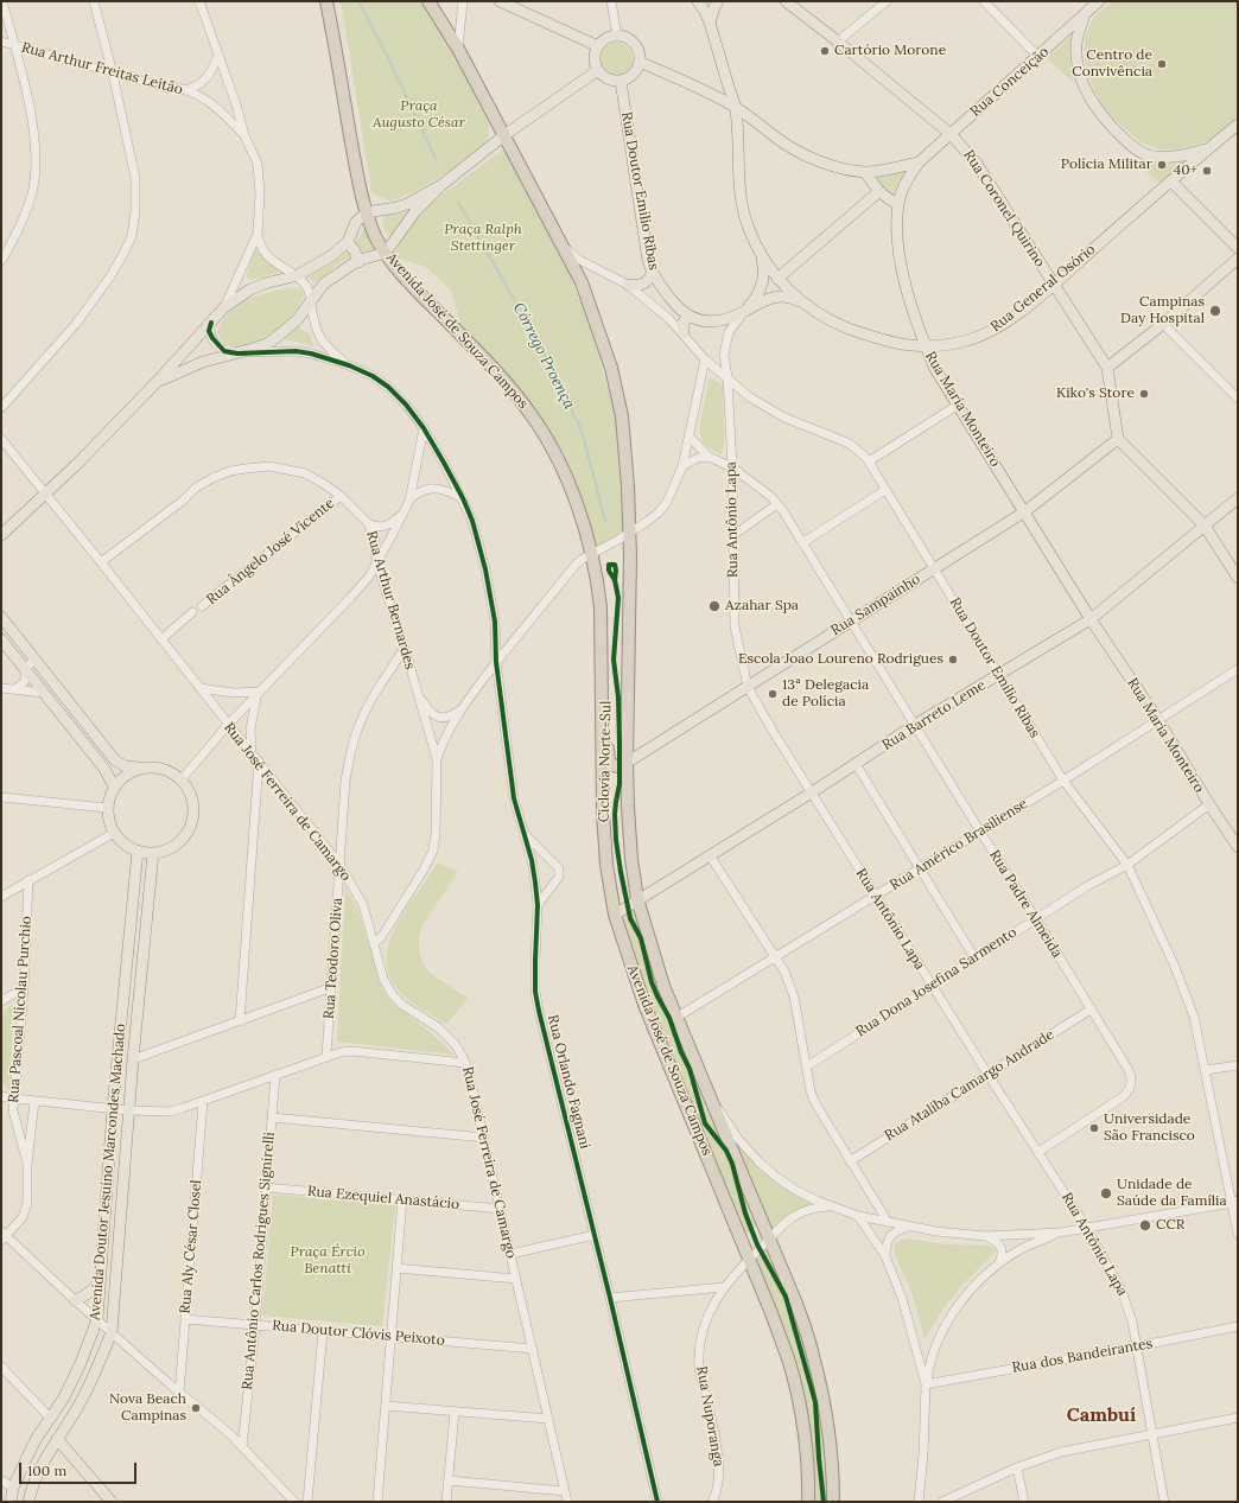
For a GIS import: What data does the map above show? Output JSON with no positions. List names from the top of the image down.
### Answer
{
  "streets": {
    "highway": ["Avenida José de Souza Campos"],
    "main road": [
      "Rua Conceição",
      "Rua Doutor Emílio Ribas",
      "Rua Coronel Quirino",
      "Rua General Osório",
      "Rua Maria Monteiro",
      "Rua Sampainho",
      "Rua Barreto Leme",
      "Avenida Doutor Jesuíno Marcondes Machado"
    ],
    "street": [
      "Rua Arthur Freitas Leitão",
      "Rua Antônio Lapa",
      "Rua Ângelo José Vicente",
      "Rua Arthur Bernardes",
      "Rua José Ferreira de Camargo",
      "Rua Américo Brasiliense",
      "Rua Padre Almeida",
      "Rua Teodoro Oliva",
      "Rua Dona Josefina Sarmento",
      "Rua Pascoal Nicolau Purchio",
      "Rua Orlando Fagnani",
      "Rua Ataliba Camargo Andrade",
      "Rua Ezequiel Anastácio",
      "Rua Aly César Closel",
      "Rua Antônio Carlos Rodrigues Signirelli",
      "Rua Doutor Clóvis Peixoto",
      "Rua dos Bandeirantes",
      "Rua Nuporanga"
    ],
    "cycle path": ["Ciclovia Norte-Sul"]
  },
  "crossings": [
    ["Rua Conceição", "Rua Coronel Quirino"],
    ["Rua Conceição", "Rua Maria Monteiro"],
    ["Rua Doutor Emílio Ribas", "Avenida José de Souza Campos"],
    ["Rua Doutor Emílio Ribas", "Rua Antônio Lapa"],
    ["Rua Doutor Emílio Ribas", "Rua Sampainho"],
    ["Rua Doutor Emílio Ribas", "Rua Barreto Leme"],
    ["Rua Doutor Emílio Ribas", "Rua Américo Brasiliense"],
    ["Rua Doutor Emílio Ribas", "Rua Dona Josefina Sarmento"],
    ["Rua Coronel Quirino", "Rua General Osório"],
    ["Rua Coronel Quirino", "Rua Sampainho"],
    ["Rua General Osório", "Rua Maria Monteiro"],
    ["Avenida José de Souza Campos", "Rua Sampainho"],
    ["Avenida José de Souza Campos", "Rua Barreto Leme"],
    ["Avenida José de Souza Campos", "Rua Américo Brasiliense"],
    ["Avenida José de Souza Campos", "Rua Nuporanga"],
    ["Rua Maria Monteiro", "Rua Sampainho"],
    ["Rua Maria Monteiro", "Rua Barreto Leme"],
    ["Rua Maria Monteiro", "Rua Américo Brasiliense"],
    ["Rua Maria Monteiro", "Rua Dona Josefina Sarmento"],
    ["Rua Antônio Lapa", "Rua Sampainho"],
    ["Rua Antônio Lapa", "Rua Barreto Leme"],
    ["Rua Antônio Lapa", "Rua Américo Brasiliense"],
    ["Rua Antônio Lapa", "Rua Padre Almeida"],
    ["Rua Antônio Lapa", "Rua Dona Josefina Sarmento"],
    ["Rua Antônio Lapa", "Rua Ataliba Camargo Andrade"],
    ["Rua Antônio Lapa", "Rua dos Bandeirantes"],
    ["Rua Ângelo José Vicente", "Rua Arthur Bernardes"],
    ["Rua Arthur Bernardes", "Rua José Ferreira de Camargo"],
    ["Rua Arthur Bernardes", "Rua Teodoro Oliva"],
    ["Rua Sampainho", "Rua Padre Almeida"],
    ["Rua Barreto Leme", "Rua Padre Almeida"],
    ["Rua José Ferreira de Camargo", "Rua Teodoro Oliva"],
    ["Rua José Ferreira de Camargo", "Rua Ezequiel Anastácio"],
    ["Rua José Ferreira de Camargo", "Rua Doutor Clóvis Peixoto"],
    ["Rua Américo Brasiliense", "Rua Padre Almeida"],
    ["Rua Padre Almeida", "Rua Dona Josefina Sarmento"],
    ["Rua Padre Almeida", "Rua Ataliba Camargo Andrade"],
    ["Rua Ezequiel Anastácio", "Rua Antônio Carlos Rodrigues Signirelli"],
    ["Rua Aly César Closel", "Rua Doutor Clóvis Peixoto"],
    ["Rua Antônio Carlos Rodrigues Signirelli", "Rua Doutor Clóvis Peixoto"]
  ],
  "districts": ["Cambuí"],
  "water": ["Córrego Proença"],
  "parks": ["Praça Augusto César", "Praça Ralph Stettinger", "Praça Ércio Benatti"],
  "places": [
    "Cartório Morone",
    "Centro de Convivência",
    "Polícia Militar",
    "40+",
    "Campinas Day Hospital",
    "Kiko's Store",
    "Azahar Spa",
    "Escola Joao Loureno Rodrigues",
    "13ª Delegacia de Polícia",
    "Universidade São Francisco",
    "Unidade de Saúde da Família",
    "CCR",
    "Nova Beach Campinas"
  ],
  "scale_bar": "100 m"
}
